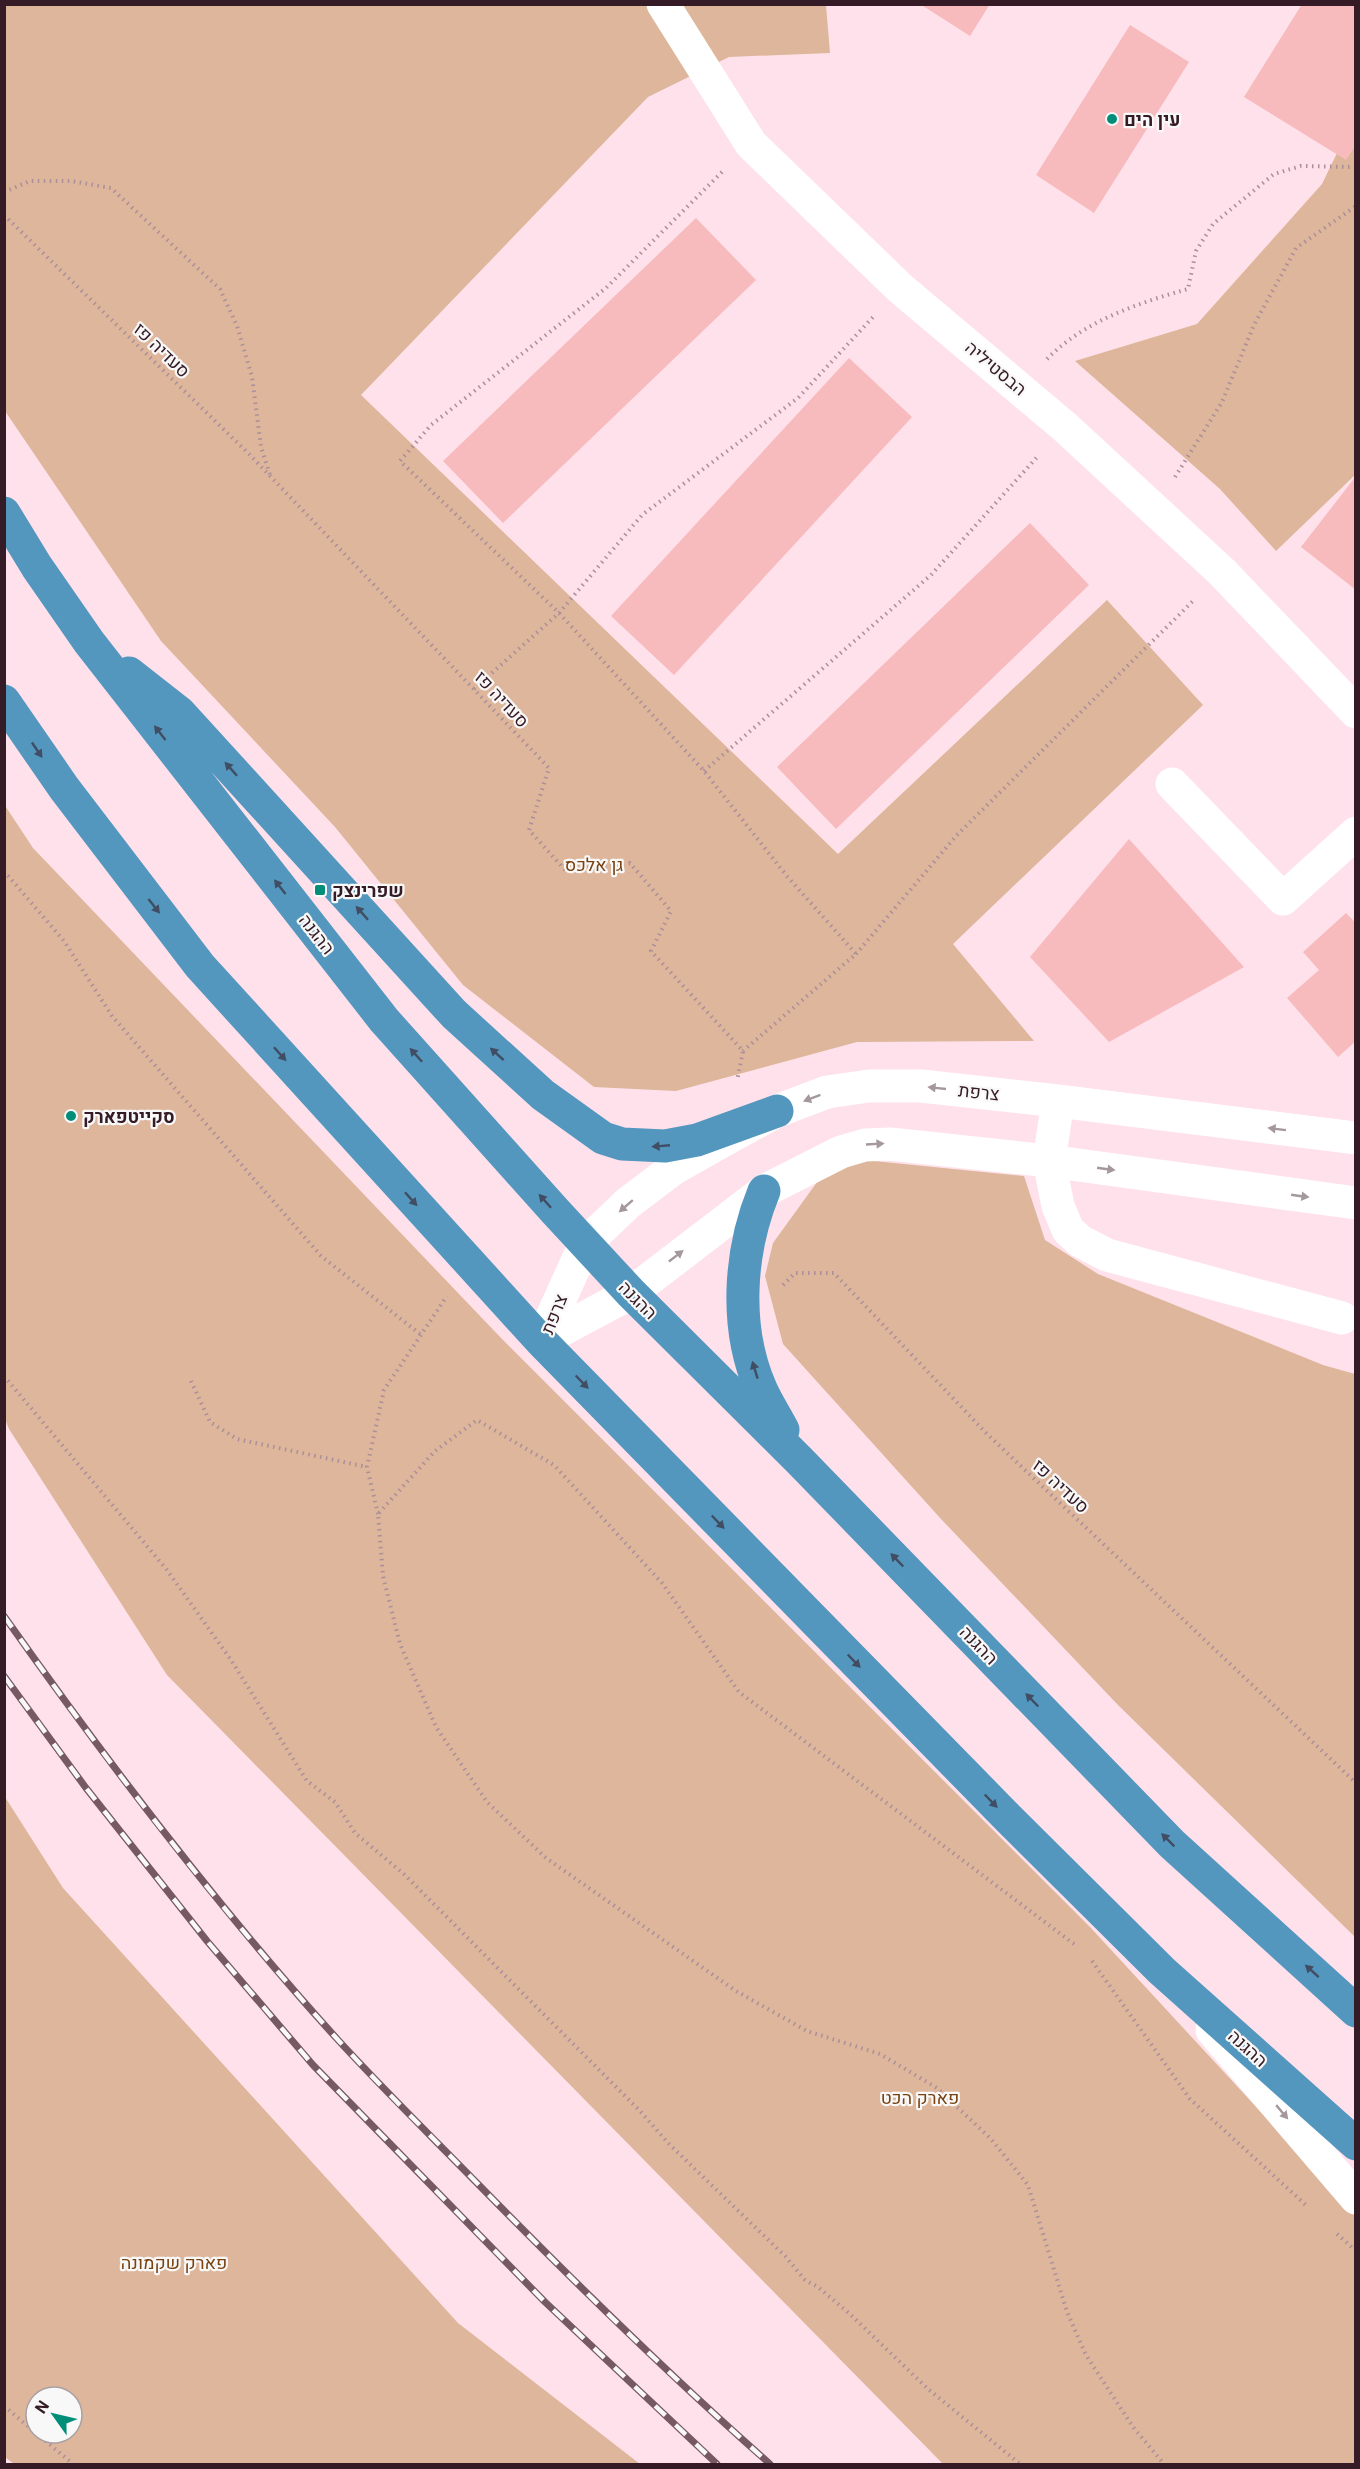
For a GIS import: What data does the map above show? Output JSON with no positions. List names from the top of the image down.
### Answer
{
  "streets": {
    "highway": ["ההגנה"],
    "street": ["הבסטיליה", "צרפת"],
    "path": ["סעדיה פז"]
  },
  "crossings": [
    ["ההגנה", "צרפת"]
  ],
  "parks": ["גן אלכס", "פארק הכט", "פארק שקמונה"],
  "places": {
    "other": ["עין הים", "סקייטפארק"],
    "transit": ["שפרינצק"]
  },
  "north": "top left"
}
